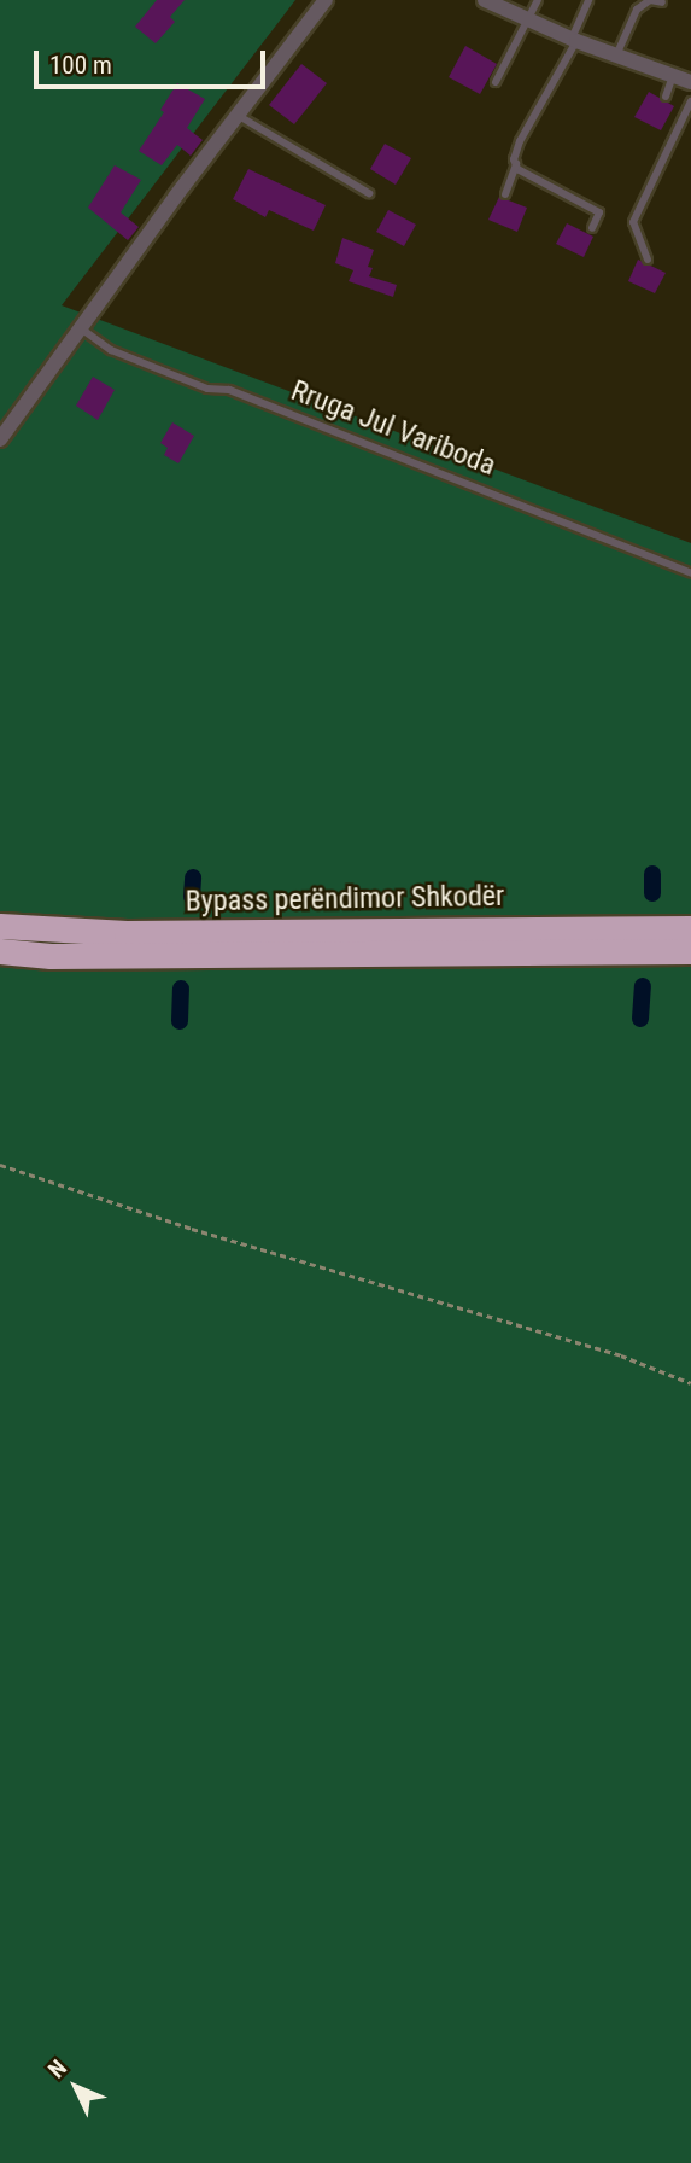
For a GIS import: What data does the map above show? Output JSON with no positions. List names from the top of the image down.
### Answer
{
  "streets": {
    "highway": ["Bypass perëndimor Shkodër"],
    "lane": ["Rruga Jul Variboda"]
  },
  "scale_bar": "100 m",
  "north": "top left"
}
